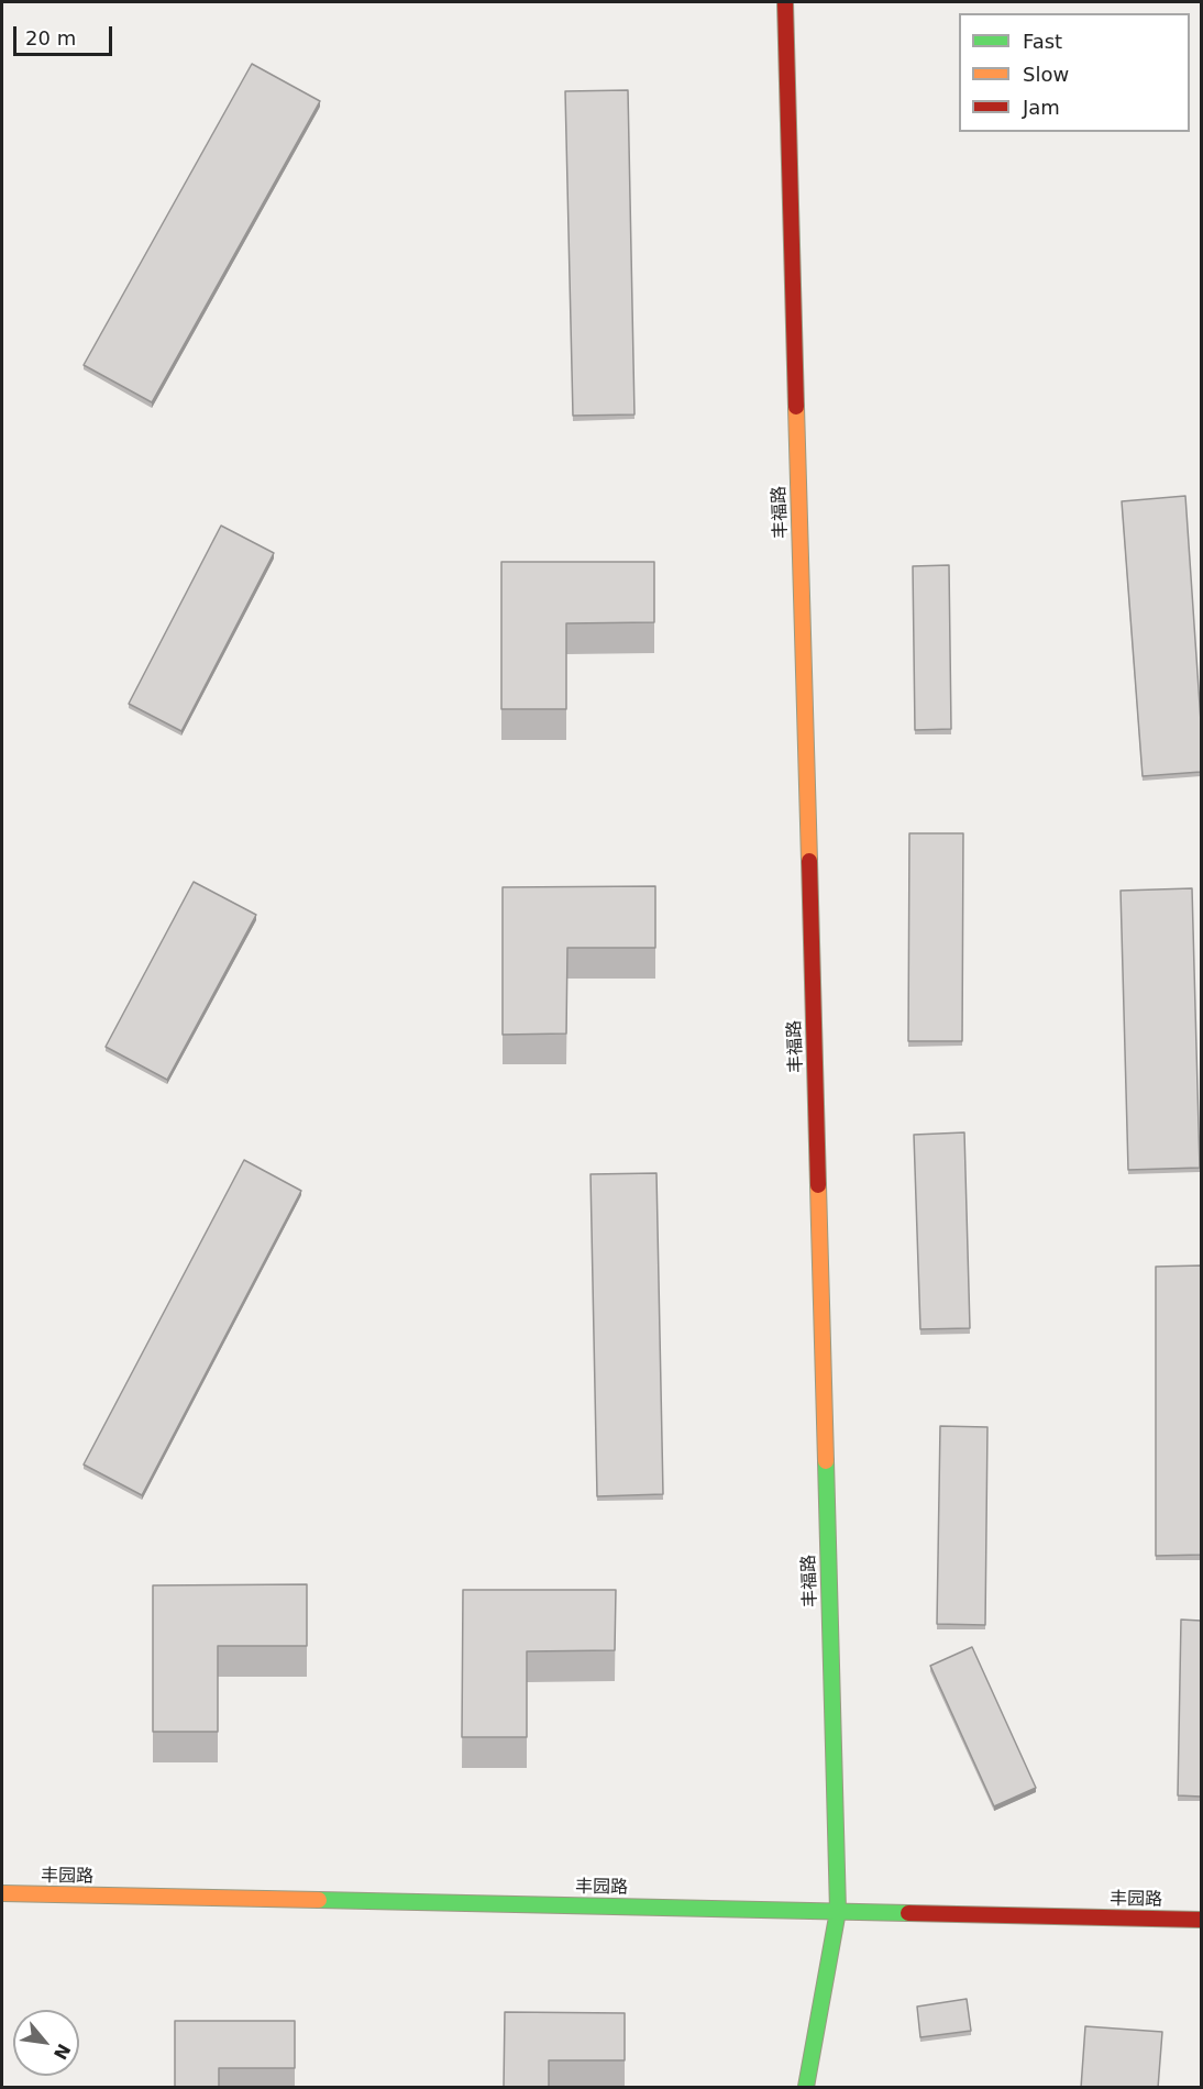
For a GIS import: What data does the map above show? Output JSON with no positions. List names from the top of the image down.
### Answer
{
  "streets": {
    "street": ["丰福路", "丰园路"]
  },
  "crossings": [
    ["丰福路", "丰园路"]
  ],
  "legend": ["Fast", "Slow", "Jam"],
  "scale_bar": "20 m",
  "north": "bottom right"
}
